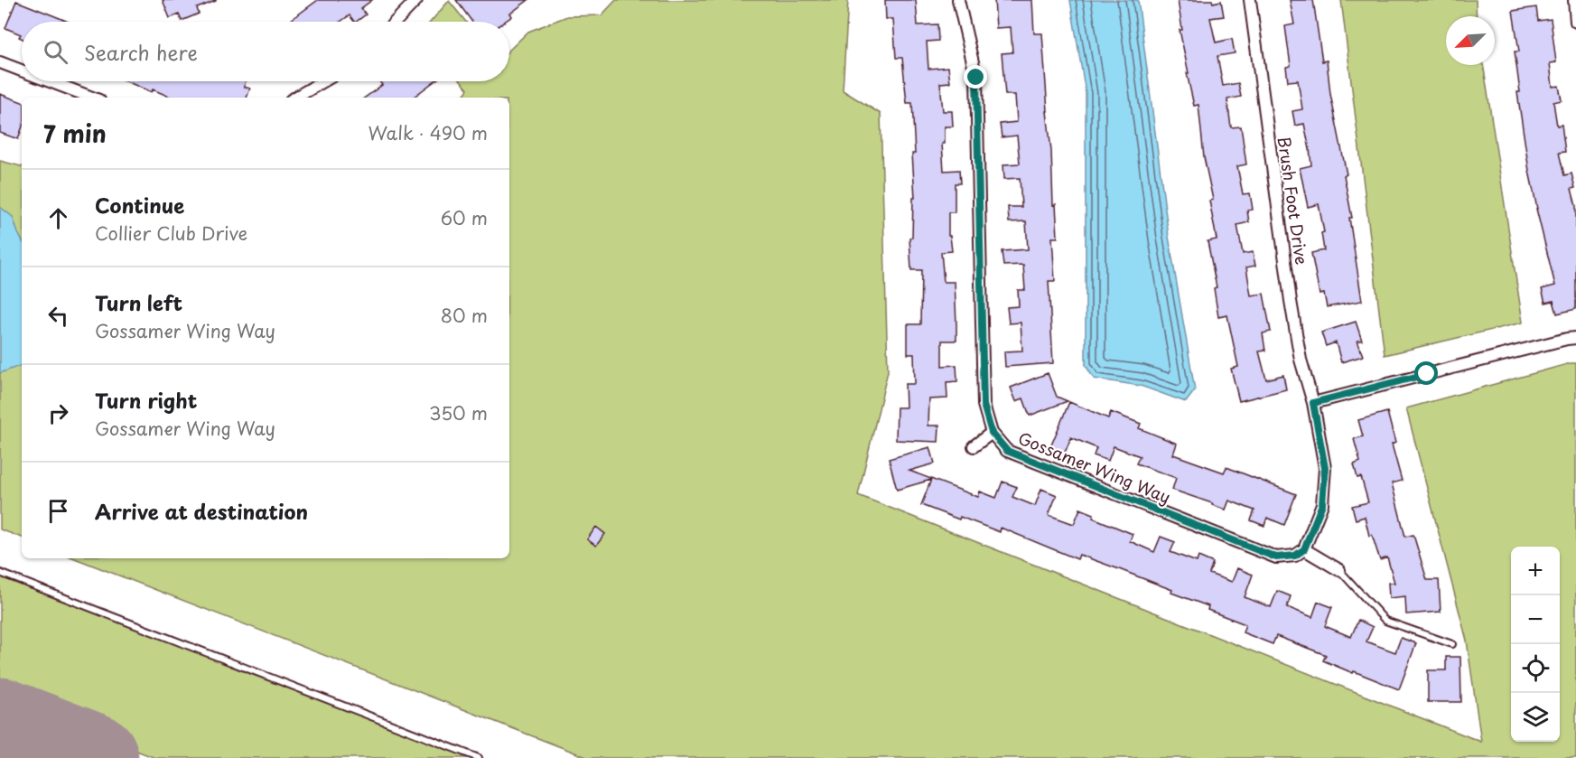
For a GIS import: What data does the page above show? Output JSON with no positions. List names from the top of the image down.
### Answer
{
  "streets": {
    "street": ["Brush Foot Drive", "Gossamer Wing Way"]
  },
  "north": "bottom left",
  "page": {
    "search": "Search here",
    "heading": ["7 min", "Walk · 490 m"],
    "list": [
      ["Continue", "Collier Club Drive", "60 m"],
      ["Turn left", "Gossamer Wing Way", "80 m"],
      ["Turn right", "Gossamer Wing Way", "350 m"],
      "Arrive at destination"
    ],
    "map_buttons": ["+", "−"]
  }
}
